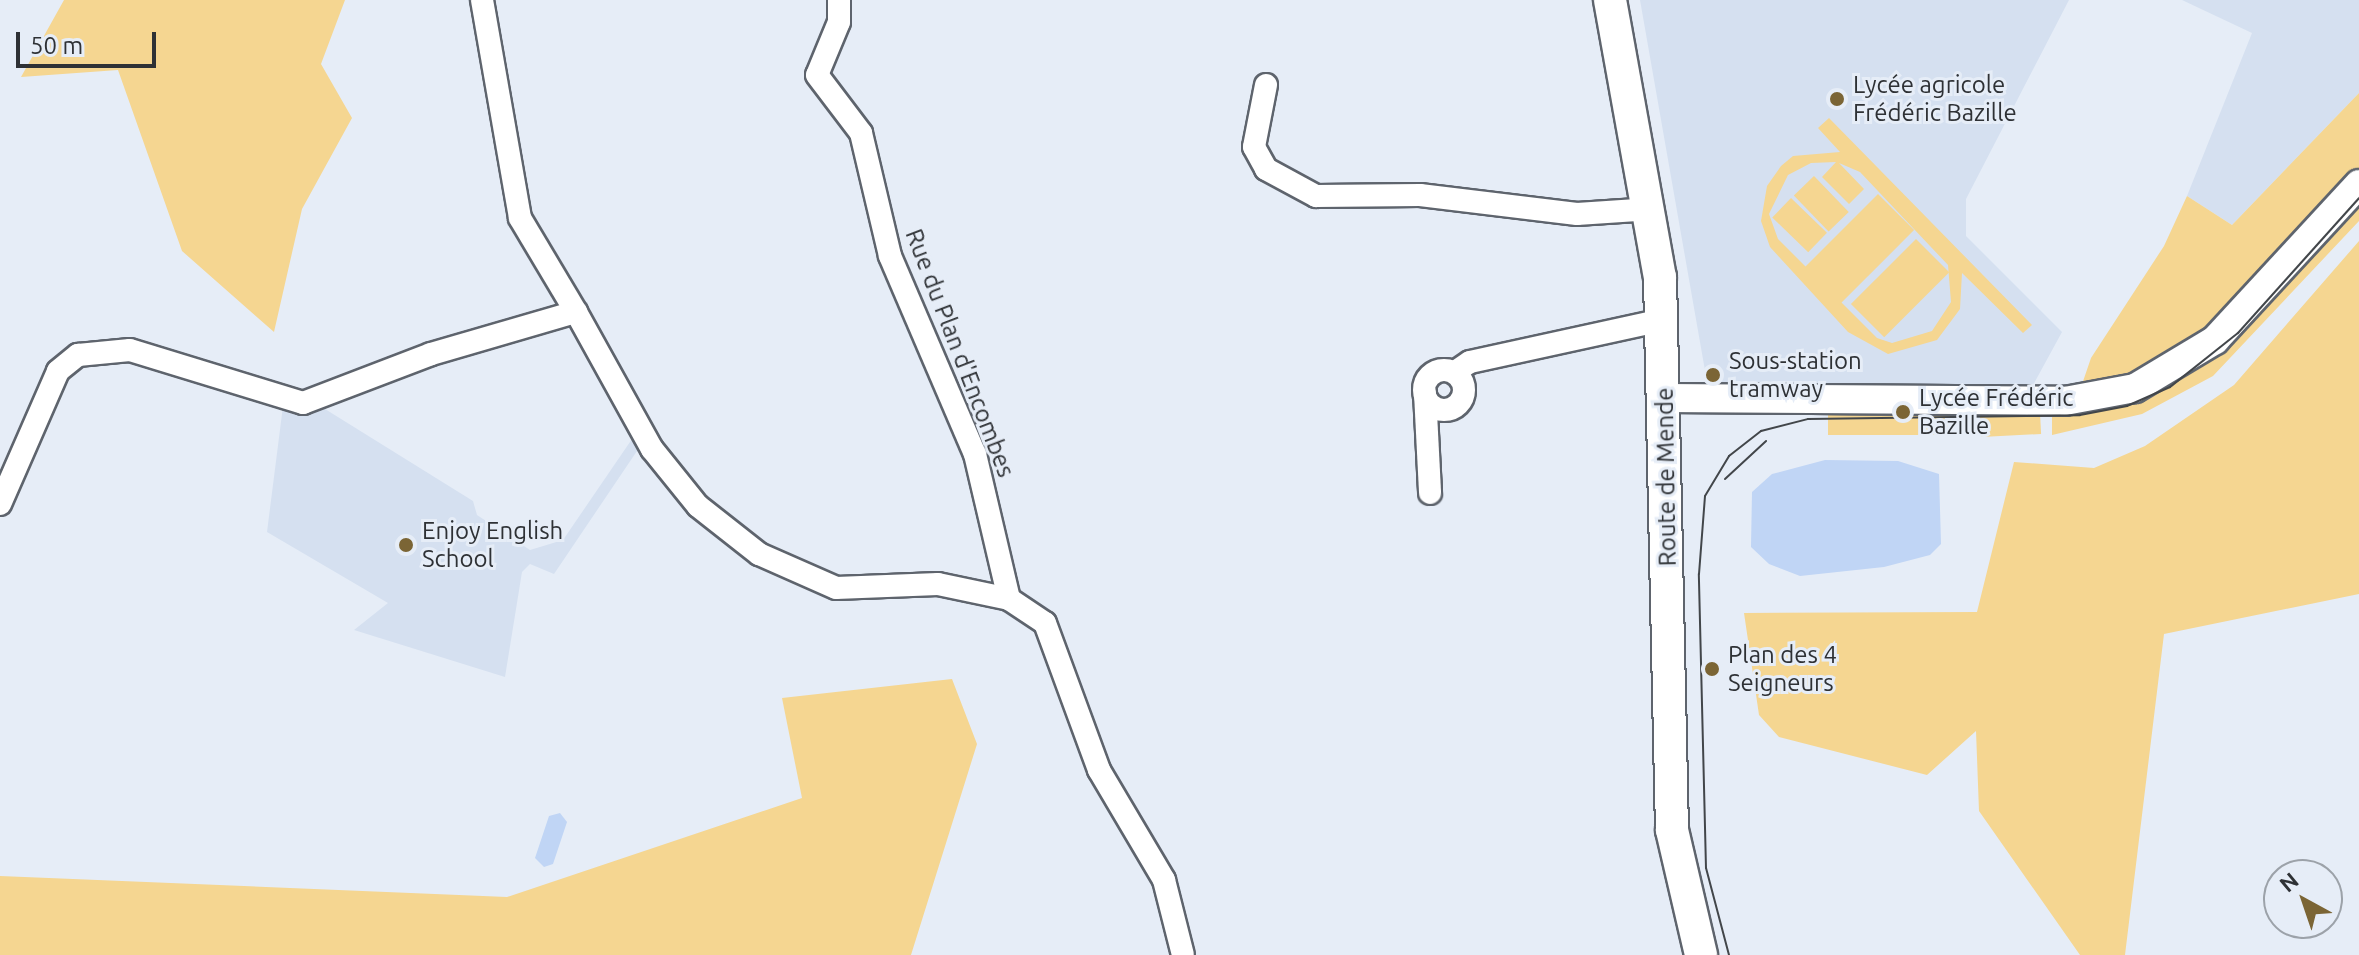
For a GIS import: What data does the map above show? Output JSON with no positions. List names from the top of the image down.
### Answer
{
  "streets": {
    "main road": ["Route de Mende"],
    "street": ["Rue du Plan d'Encombes"]
  },
  "places": [
    "Lycée agricole Frédéric Bazille",
    "Sous-station tramway",
    "Lycée Frédéric Bazille",
    "Enjoy English School",
    "Plan des 4 Seigneurs"
  ],
  "scale_bar": "50 m",
  "north": "top left"
}
